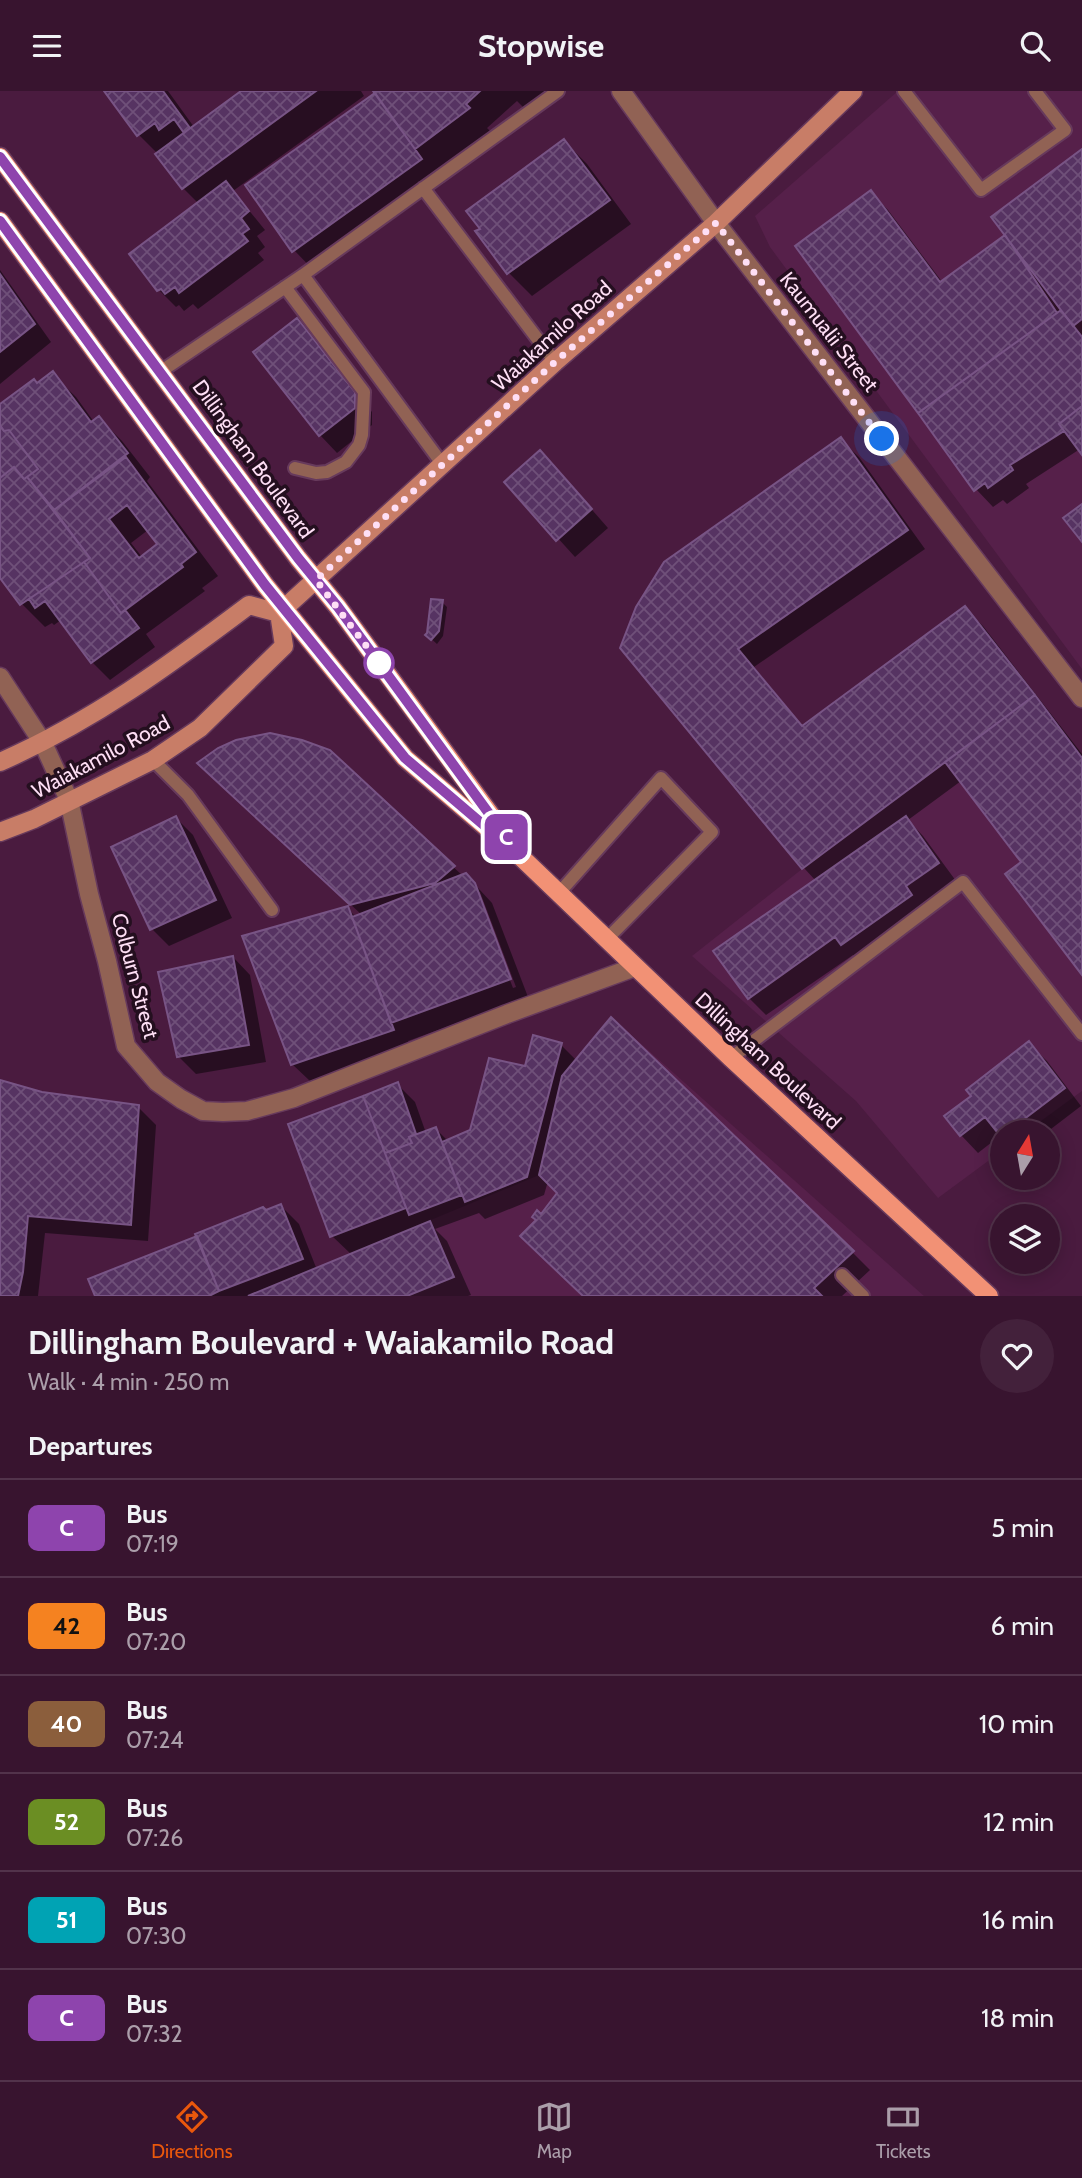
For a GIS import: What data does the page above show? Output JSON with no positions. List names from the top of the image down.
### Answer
{
  "streets": {
    "main road": ["Waiakamilo Road", "Dillingham Boulevard"],
    "street": ["Kaumualii Street", "Colburn Street"]
  },
  "crossings": [
    ["Kaumualii Street", "Waiakamilo Road"],
    ["Waiakamilo Road", "Dillingham Boulevard"],
    ["Waiakamilo Road", "Colburn Street"],
    ["Dillingham Boulevard", "Colburn Street"]
  ],
  "lines": ["bus line C"],
  "north": "top",
  "page": {
    "header": "Stopwise",
    "on_map": "C",
    "heading": [
      ["Dillingham Boulevard + Waiakamilo Road", "Walk · 4 min · 250 m"],
      "Departures"
    ],
    "list": [
      {
        "mark": "C",
        "name": "Bus",
        "note": "07:19",
        "value": "5 min"
      },
      {
        "mark": "42",
        "name": "Bus",
        "note": "07:20",
        "value": "6 min"
      },
      {
        "mark": "40",
        "name": "Bus",
        "note": "07:24",
        "value": "10 min"
      },
      {
        "mark": "52",
        "name": "Bus",
        "note": "07:26",
        "value": "12 min"
      },
      {
        "mark": "51",
        "name": "Bus",
        "note": "07:30",
        "value": "16 min"
      },
      {
        "mark": "C",
        "name": "Bus",
        "note": "07:32",
        "value": "18 min"
      }
    ],
    "tabs": ["Directions", "Map", "Tickets"]
  }
}
